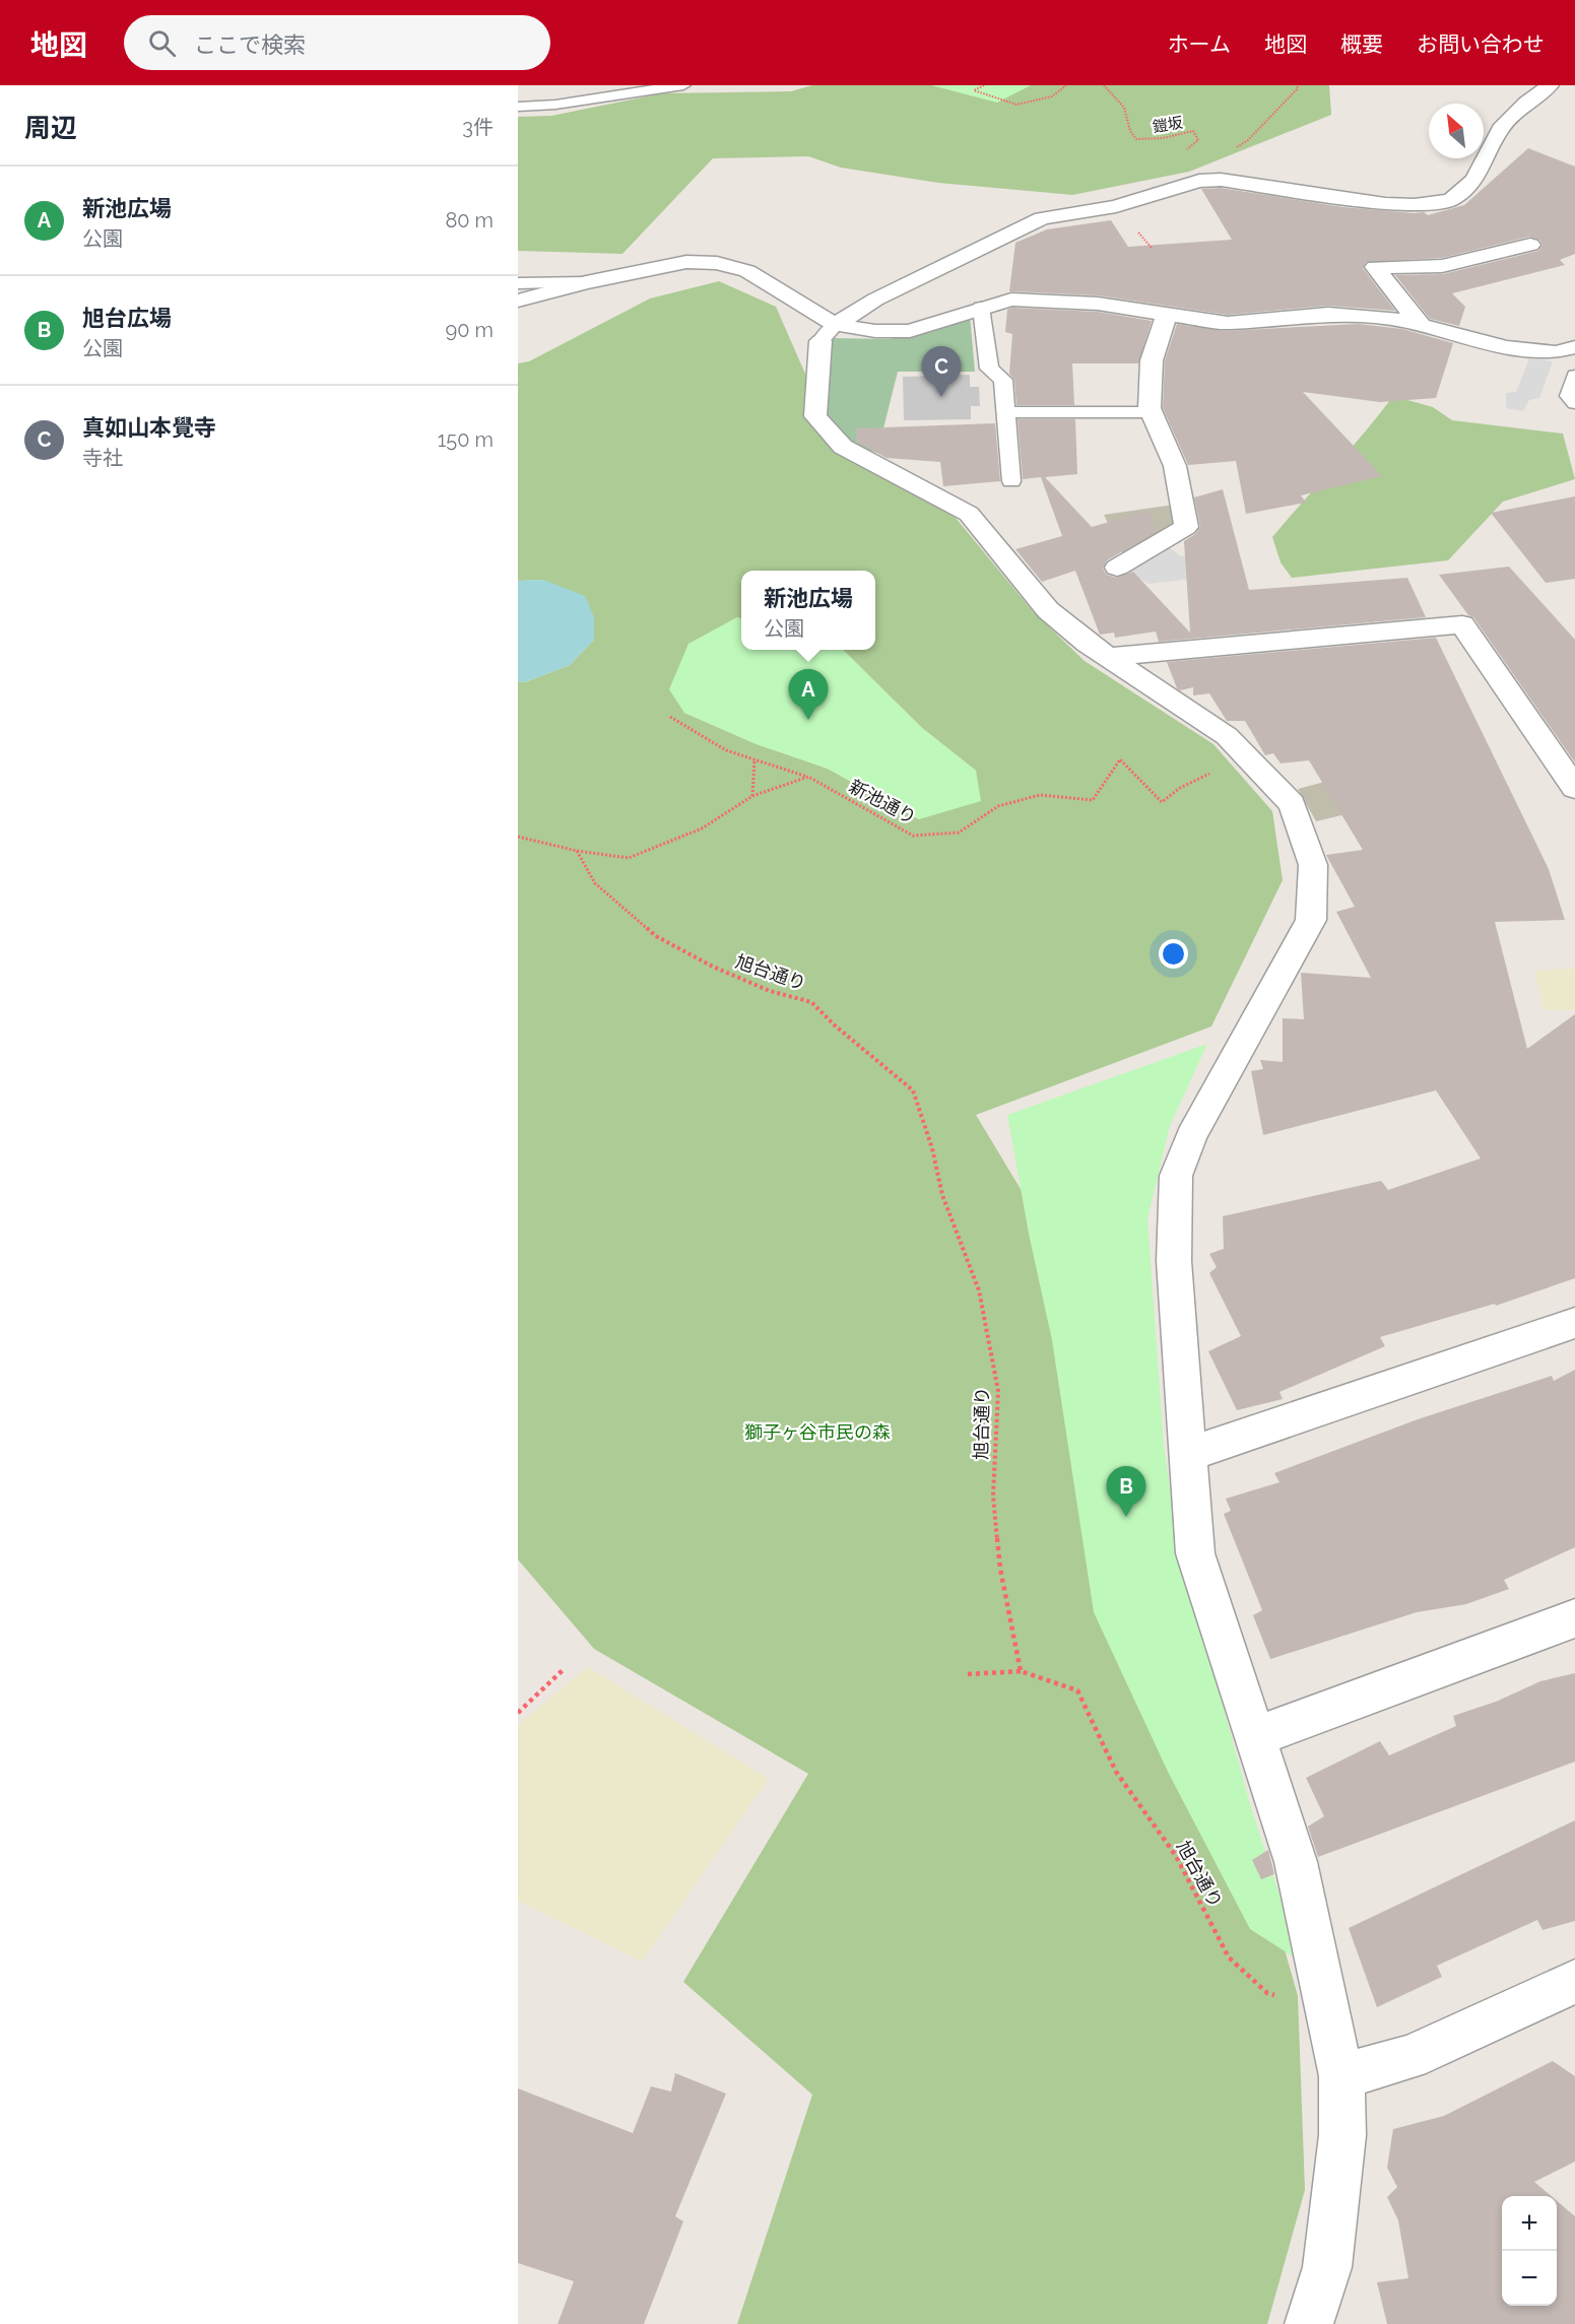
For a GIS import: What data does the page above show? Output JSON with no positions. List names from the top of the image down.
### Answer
{
  "streets": {
    "path": ["鎧坂", "新池通り", "旭台通り"]
  },
  "parks": ["獅子ヶ谷市民の森"],
  "north": "top left",
  "page": {
    "header": "地図",
    "search": "ここで検索",
    "nav": [
      "ホーム",
      "地図",
      "概要",
      "お問い合わせ"
    ],
    "heading": ["周辺", "3件"],
    "list": [
      {
        "mark": "A",
        "name": "新池広場",
        "note": "公園",
        "value": "80 m"
      },
      {
        "mark": "B",
        "name": "旭台広場",
        "note": "公園",
        "value": "90 m"
      },
      {
        "mark": "C",
        "name": "真如山本覺寺",
        "note": "寺社",
        "value": "150 m"
      }
    ],
    "pins": ["C", "A", "B"],
    "popup": ["新池広場", "公園"],
    "map_buttons": ["+", "−"]
  }
}
